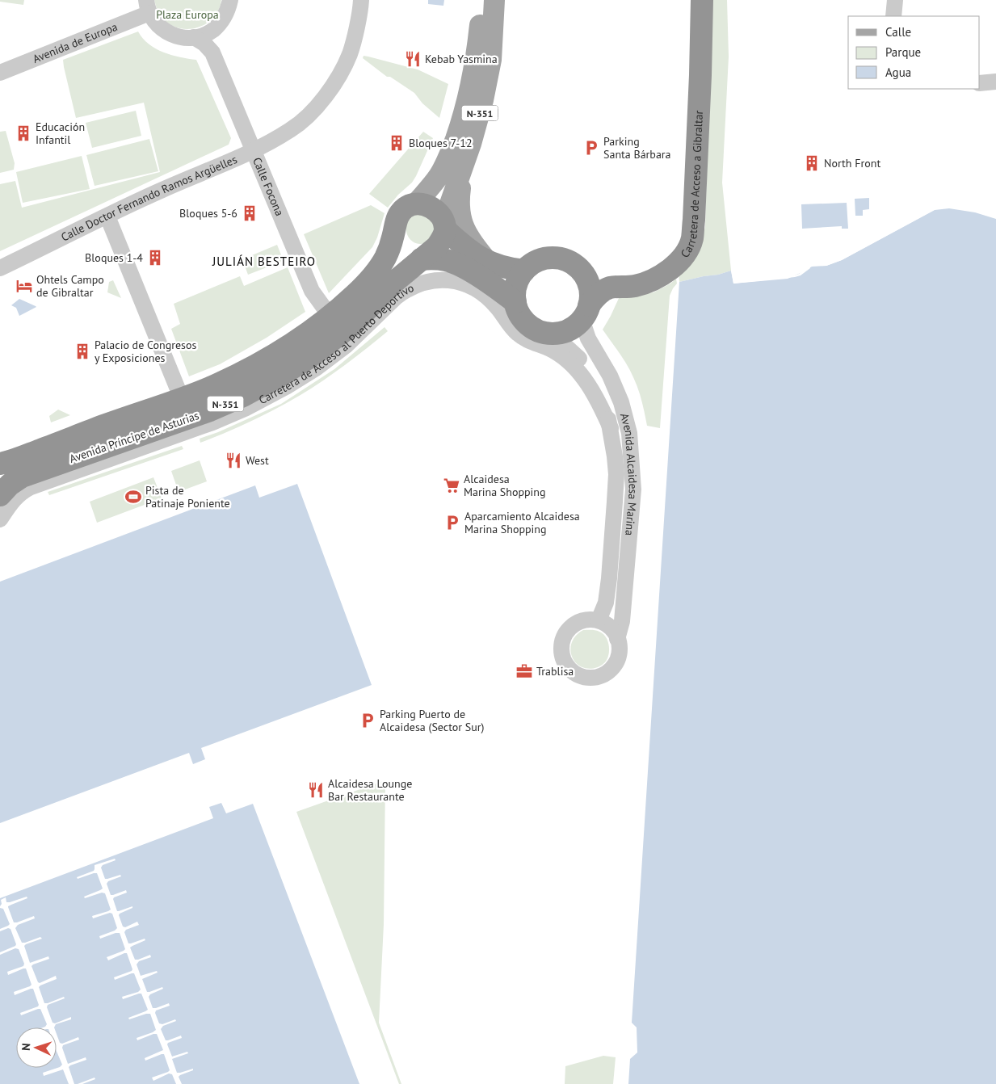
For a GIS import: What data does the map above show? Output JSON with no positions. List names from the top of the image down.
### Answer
{
  "streets": {
    "highway": ["N-351", "Carretera de Acceso a Gibraltar", "Avenida Príncipe de Asturias"],
    "street": [
      "Avenida de Europa",
      "Calle Focona",
      "Calle Doctor Fernando Ramos Argüelles",
      "Carretera de Acceso al Puerto Deportivo",
      "Avenida Alcaidesa Marina"
    ]
  },
  "crossings": [
    ["Carretera de Acceso a Gibraltar", "Avenida Alcaidesa Marina"],
    ["Calle Focona", "Calle Doctor Fernando Ramos Argüelles"],
    ["Calle Focona", "Avenida Príncipe de Asturias"],
    ["Carretera de Acceso al Puerto Deportivo", "Avenida Alcaidesa Marina"]
  ],
  "districts": ["JULIÁN BESTEIRO"],
  "parks": ["Plaza Europa"],
  "places": {
    "restaurant": ["Kebab Yasmina", "West", "Alcaidesa Lounge Bar Restaurante"],
    "building": [
      "Educación Infantil",
      "Bloques 7-12",
      "North Front",
      "Bloques 5-6",
      "Bloques 1-4",
      "Palacio de Congresos y Exposiciones"
    ],
    "parking": ["Parking Santa Bárbara", "Aparcamiento Alcaidesa Marina Shopping", "Parking Puerto de Alcaidesa (Sector Sur)"],
    "hotel": ["Ohtels Campo de Gibraltar"],
    "supermarket": ["Alcaidesa Marina Shopping"],
    "sports": ["Pista de Patinaje Poniente"],
    "office": ["Trablisa"]
  },
  "legend": ["Calle", "Parque", "Agua"],
  "north": "left"
}
